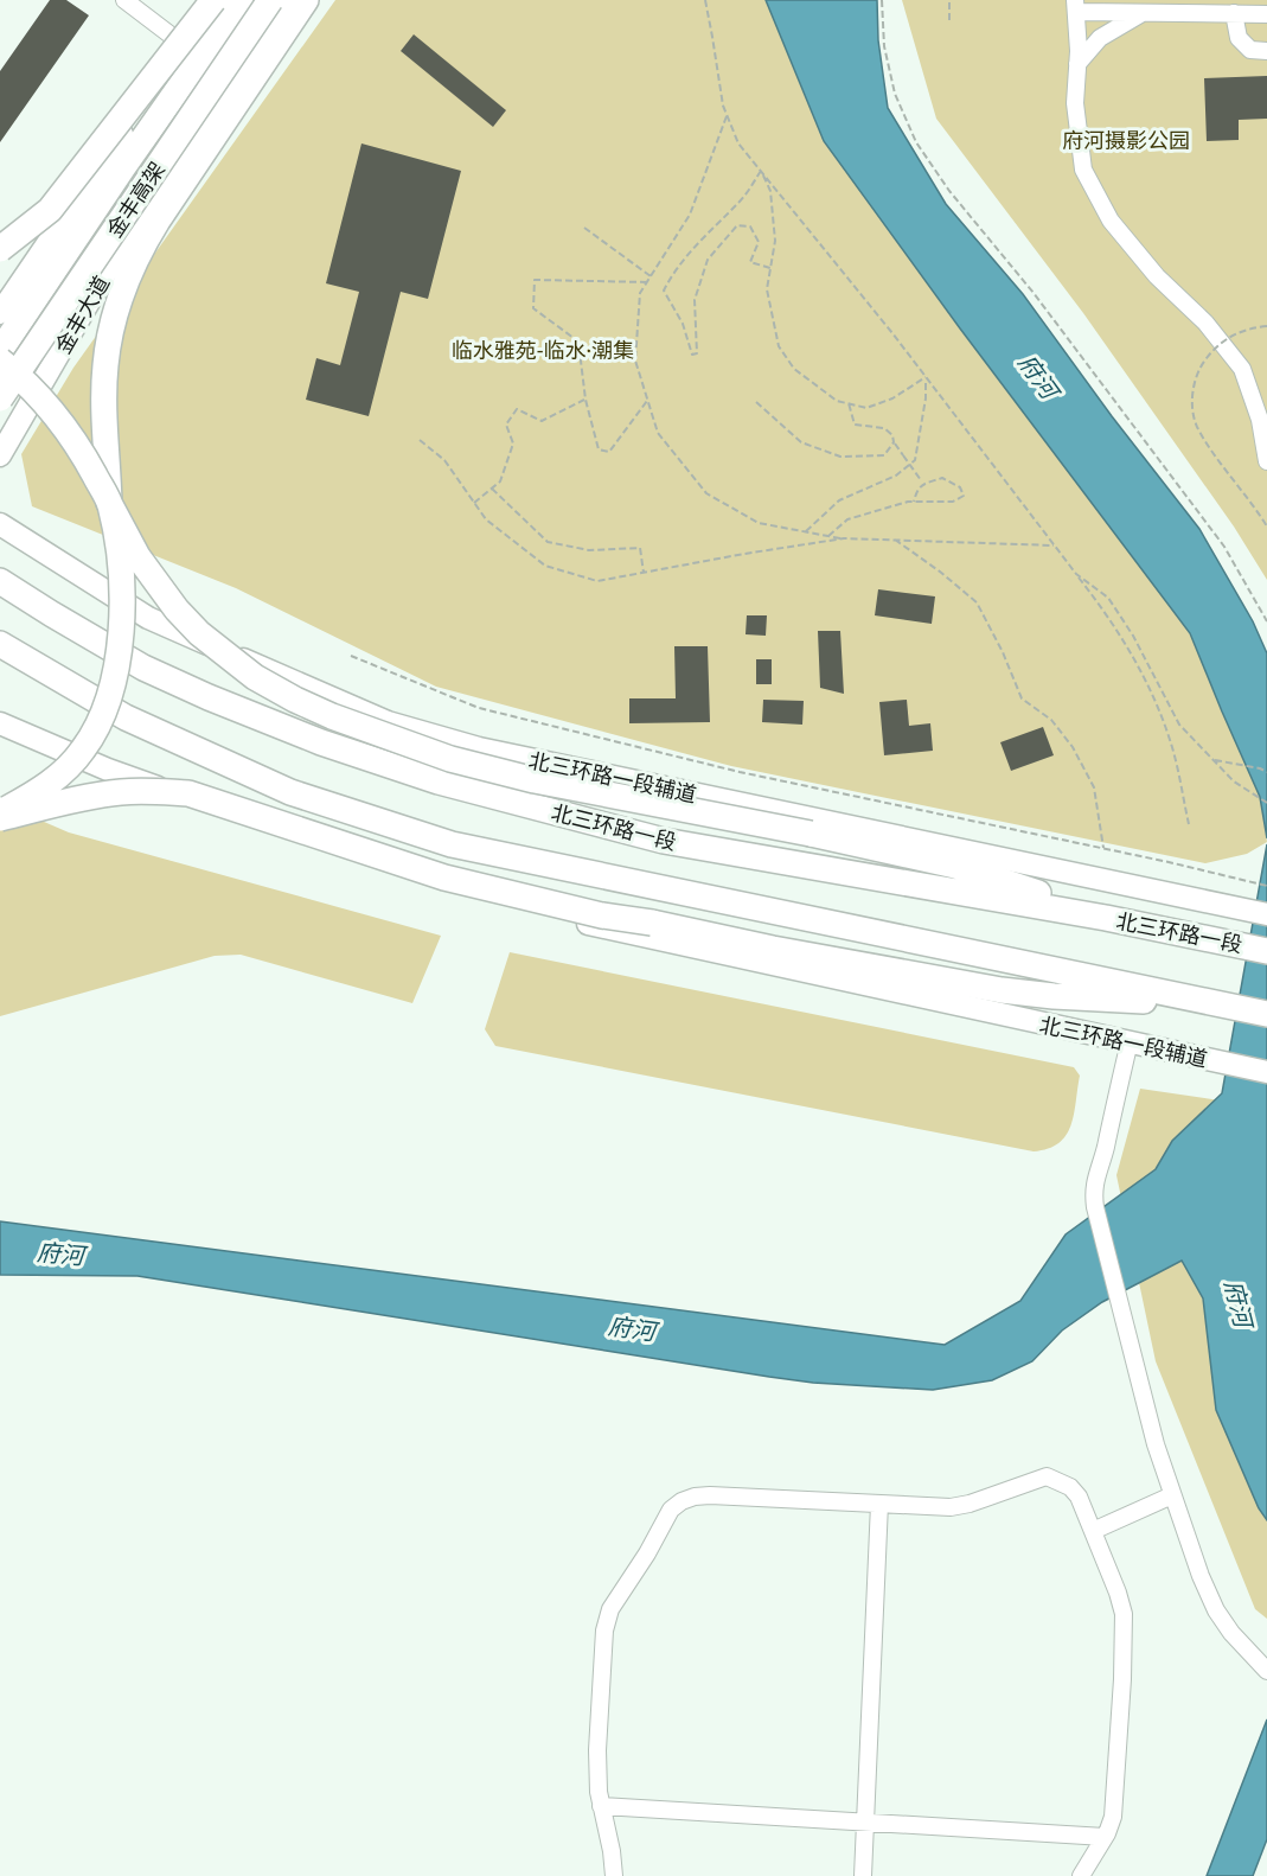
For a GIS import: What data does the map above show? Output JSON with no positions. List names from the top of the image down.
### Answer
{
  "streets": {
    "highway": ["金丰高架", "北三环路一段"],
    "main road": ["金丰大道", "北三环路一段辅道"]
  },
  "water": ["府河"],
  "parks": ["府河摄影公园", "临水雅苑-临水·潮集"]
}
